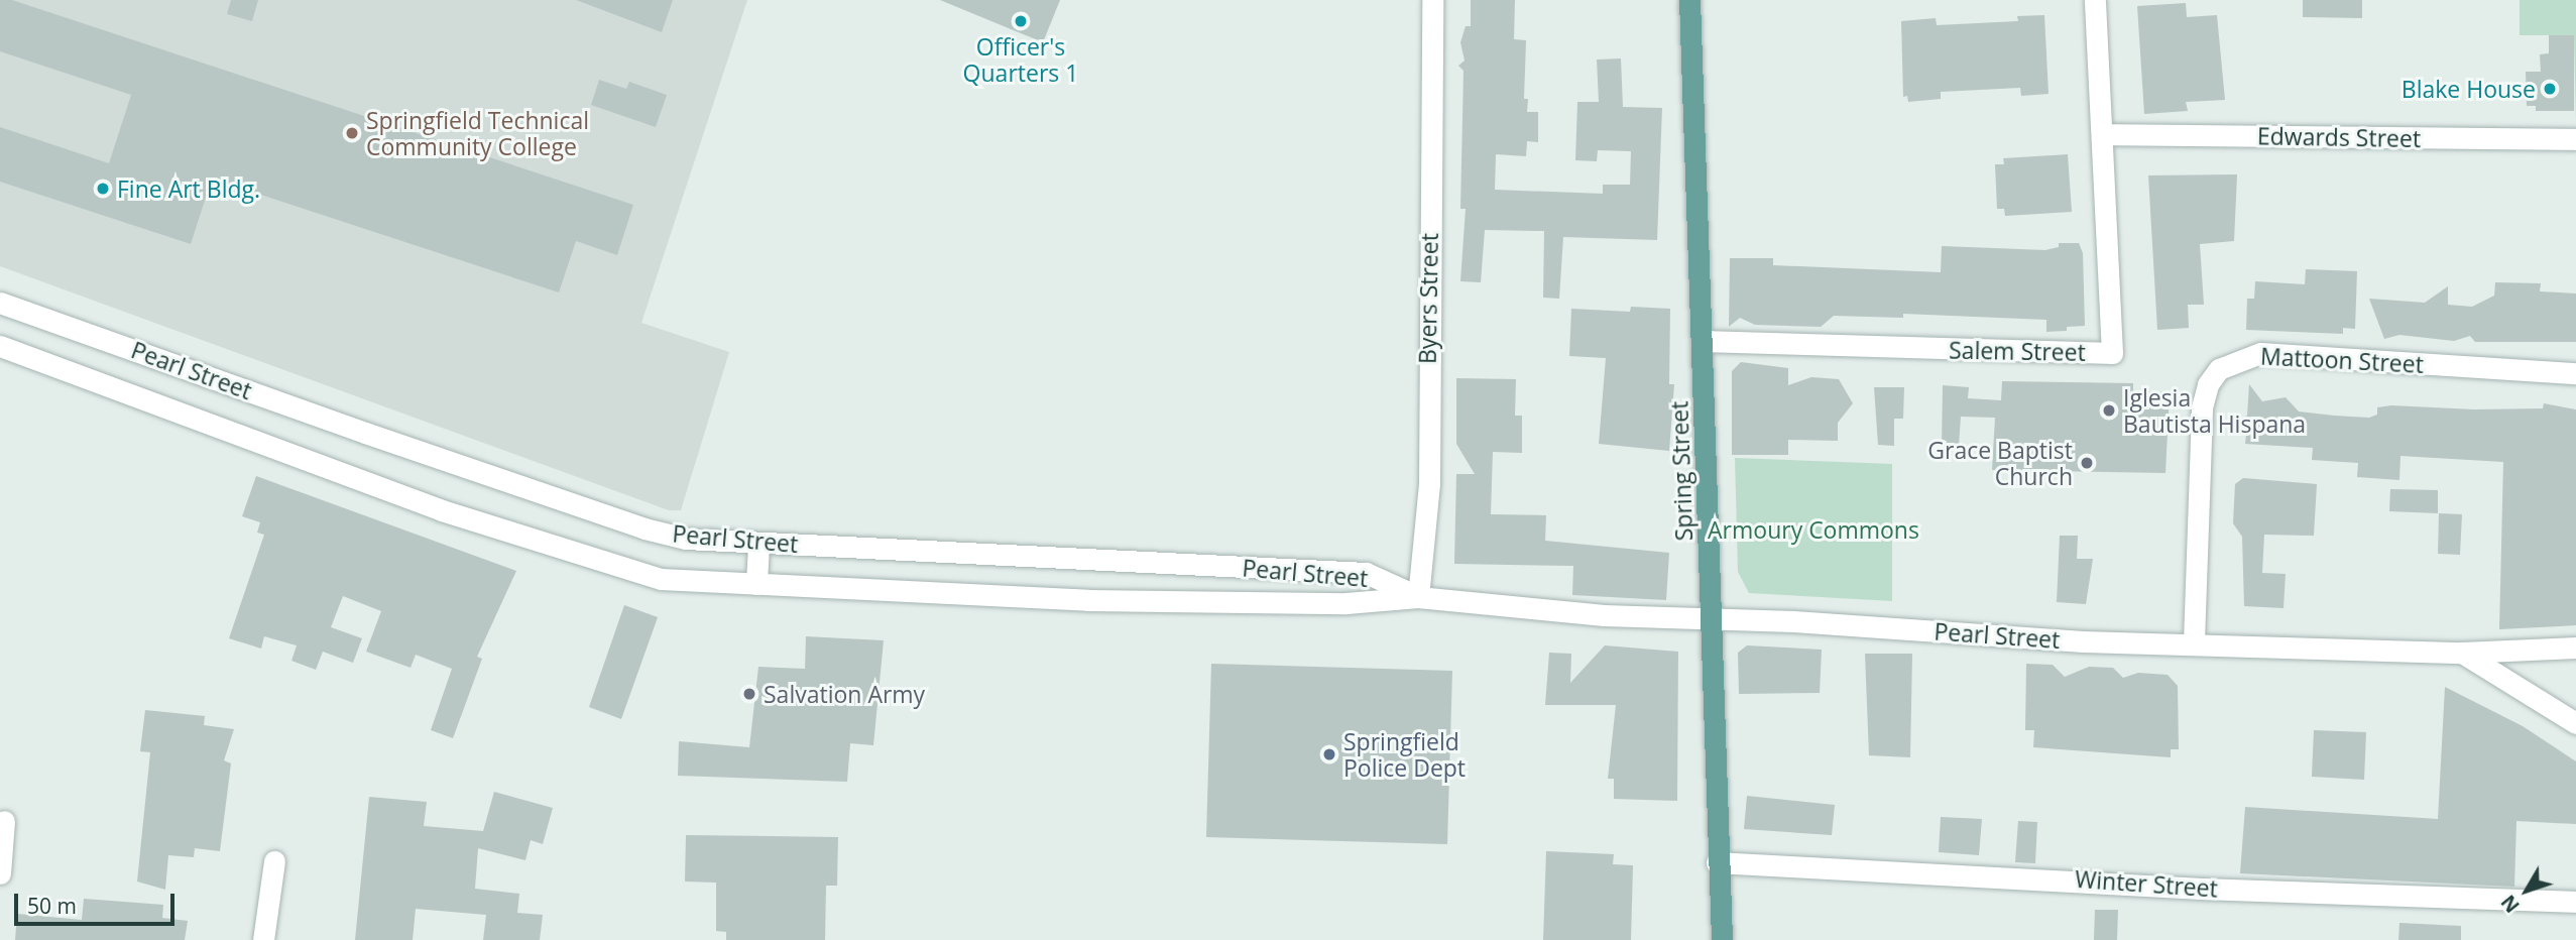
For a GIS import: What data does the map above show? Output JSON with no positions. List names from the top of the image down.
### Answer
{
  "streets": {
    "main road": ["Spring Street"],
    "street": [
      "Edwards Street",
      "Byers Street",
      "Salem Street",
      "Mattoon Street",
      "Pearl Street",
      "Winter Street"
    ]
  },
  "crossings": [
    ["Edwards Street", "Salem Street"],
    ["Byers Street", "Pearl Street"],
    ["Salem Street", "Spring Street"],
    ["Mattoon Street", "Pearl Street"],
    ["Pearl Street", "Spring Street"],
    ["Spring Street", "Winter Street"]
  ],
  "parks": ["Armoury Commons"],
  "places": [
    "Officer's Quarters 1",
    "Blake House",
    "Springfield Technical Community College",
    "Fine Art Bldg.",
    "Iglesia Bautista Hispana",
    "Grace Baptist Church",
    "Salvation Army",
    "Springfield Police Dept"
  ],
  "scale_bar": "50 m",
  "north": "bottom left"
}
